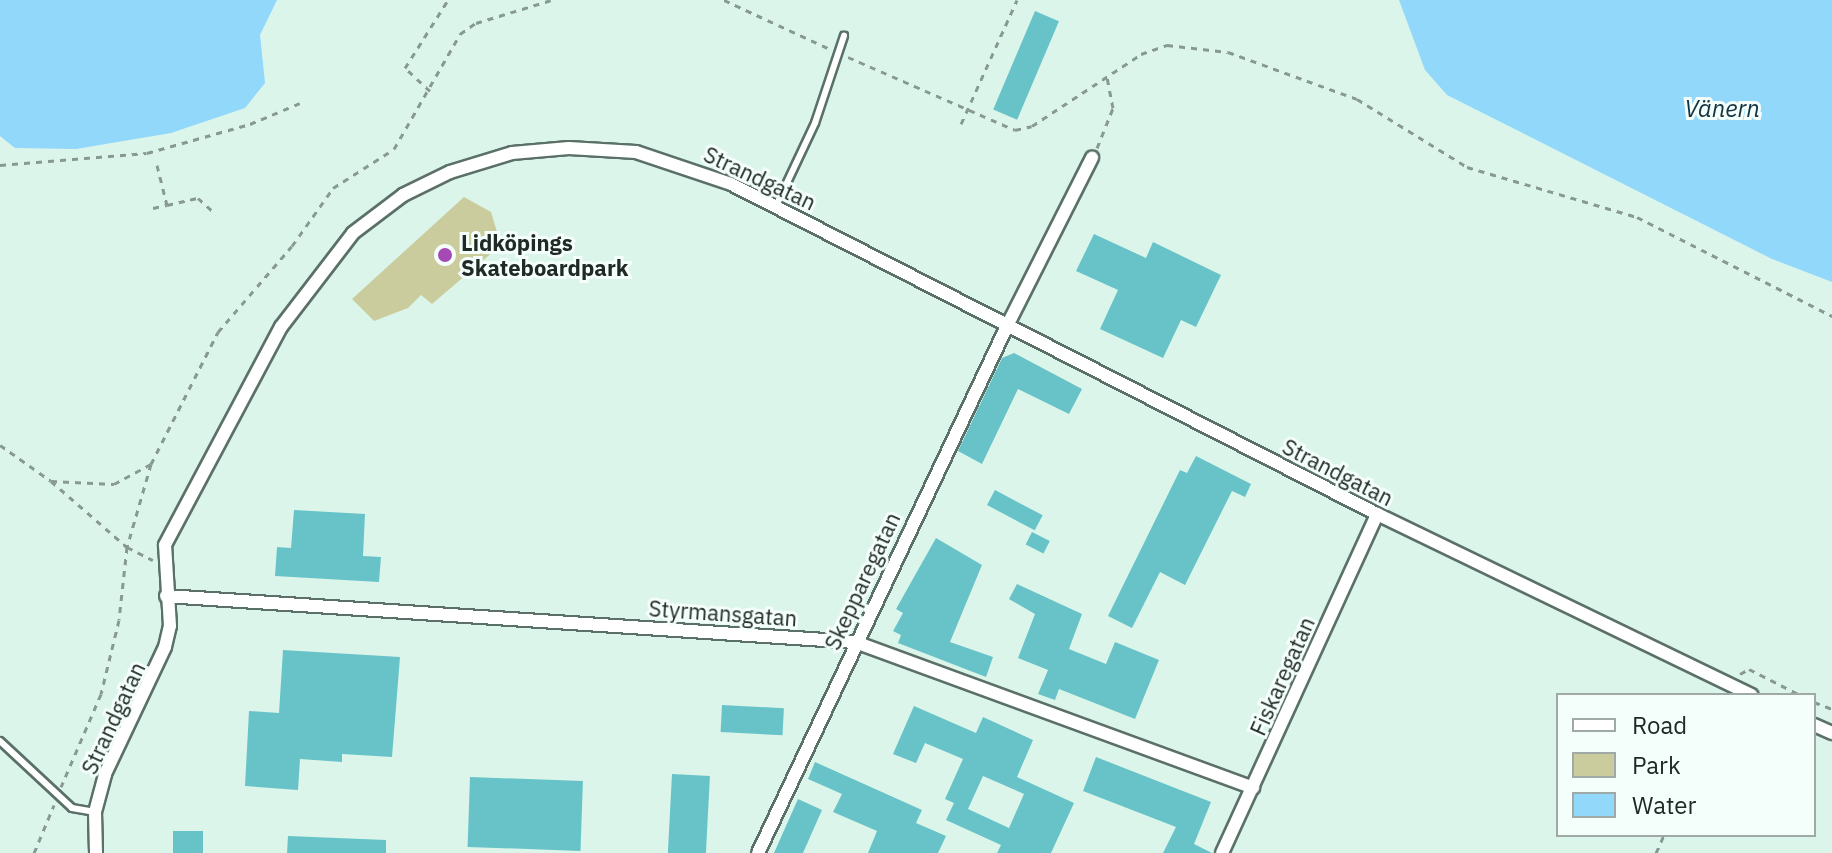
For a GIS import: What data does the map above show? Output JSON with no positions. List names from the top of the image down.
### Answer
{
  "streets": {
    "street": [
      "Strandgatan",
      "Skepparegatan",
      "Styrmansgatan",
      "Fiskaregatan"
    ]
  },
  "crossings": [
    ["Strandgatan", "Skepparegatan"],
    ["Strandgatan", "Styrmansgatan"],
    ["Strandgatan", "Fiskaregatan"],
    ["Skepparegatan", "Styrmansgatan"],
    ["Styrmansgatan", "Fiskaregatan"]
  ],
  "water": ["Vänern"],
  "places": ["Lidköpings Skateboardpark"],
  "legend": ["Road", "Park", "Water"]
}
